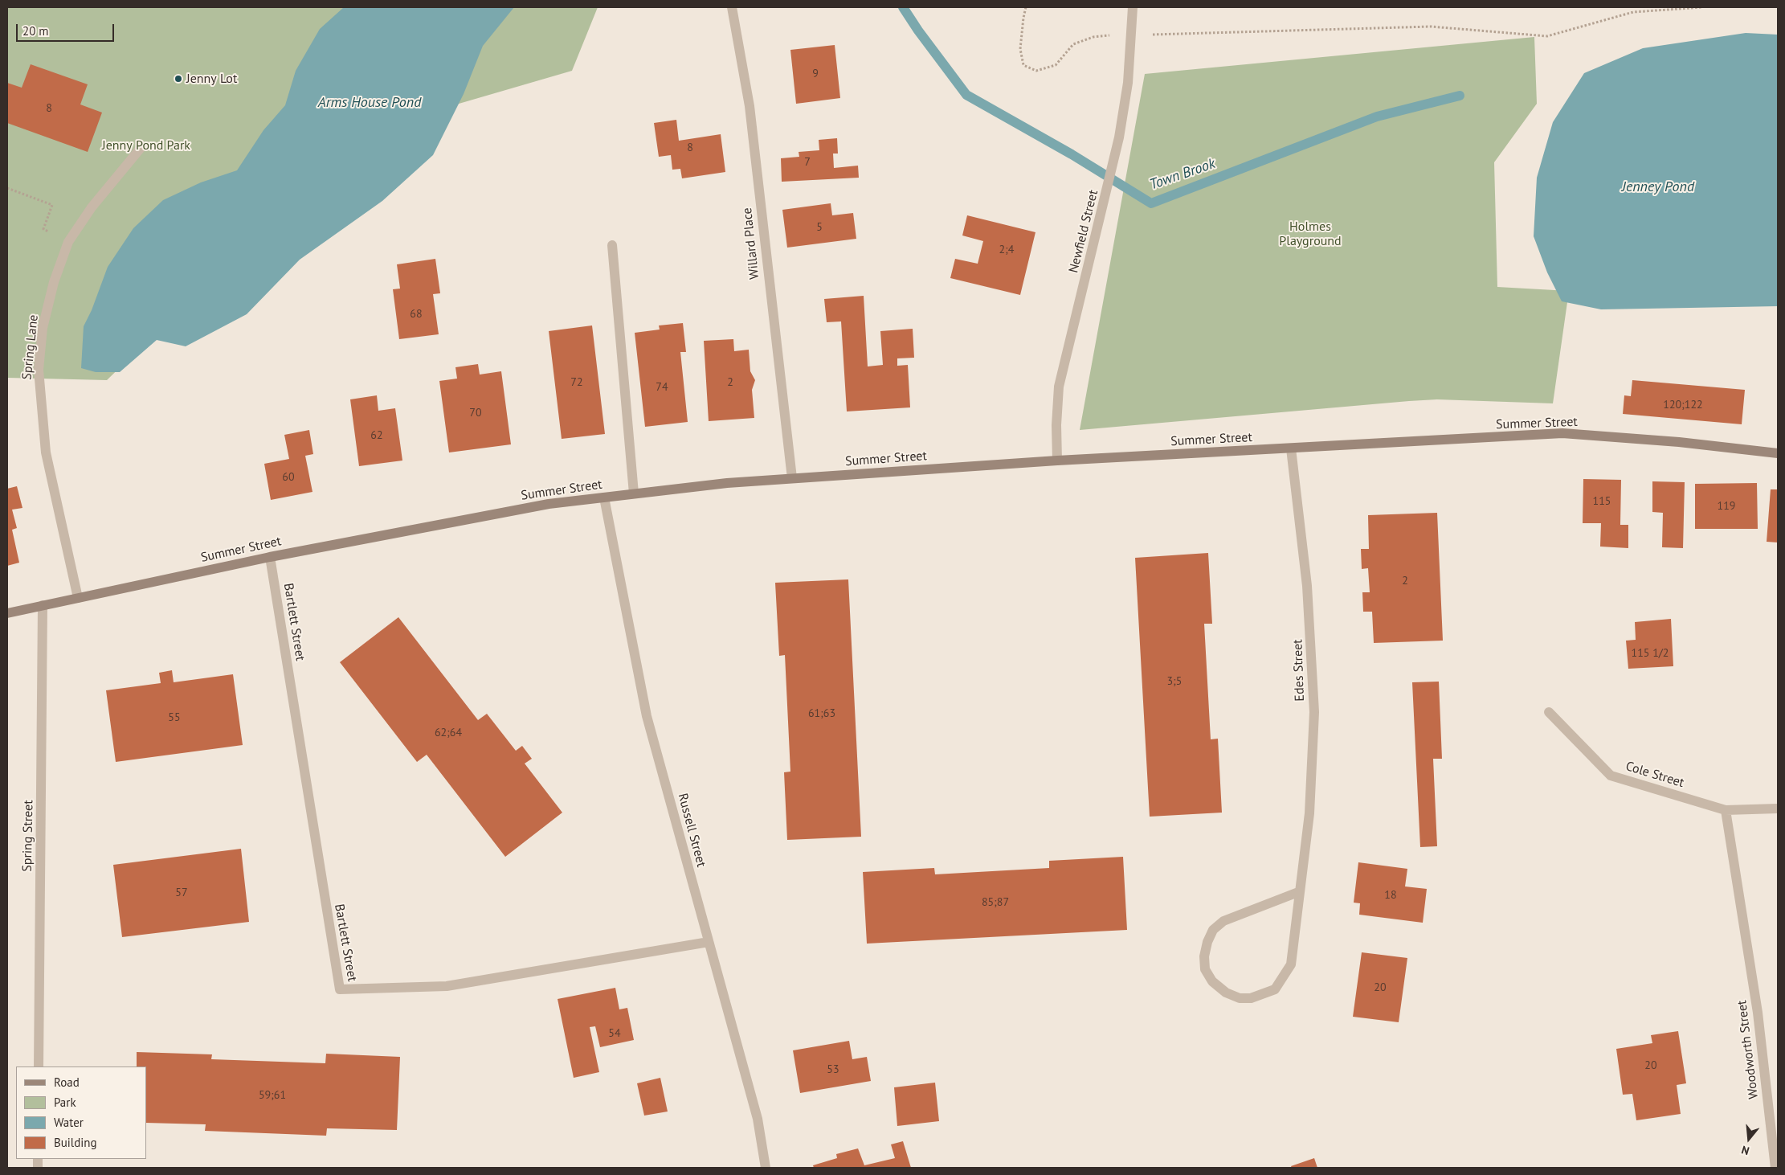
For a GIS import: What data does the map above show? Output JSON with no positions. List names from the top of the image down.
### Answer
{
  "streets": {
    "main road": ["Summer Street"],
    "street": [
      "Newfield Street",
      "Willard Place",
      "Spring Lane",
      "Bartlett Street",
      "Edes Street",
      "Cole Street",
      "Russell Street",
      "Spring Street",
      "Woodworth Street"
    ]
  },
  "crossings": [
    ["Newfield Street", "Summer Street"],
    ["Willard Place", "Summer Street"],
    ["Spring Lane", "Summer Street"],
    ["Summer Street", "Bartlett Street"],
    ["Summer Street", "Edes Street"],
    ["Summer Street", "Russell Street"],
    ["Summer Street", "Spring Street"],
    ["Bartlett Street", "Russell Street"],
    ["Cole Street", "Woodworth Street"]
  ],
  "water": ["Arms House Pond", "Town Brook", "Jenney Pond"],
  "parks": ["Jenny Pond Park", "Holmes Playground"],
  "places": ["Jenny Lot"],
  "house_numbers": [
    "9",
    "8",
    "8",
    "7",
    "5",
    "2;4",
    "68",
    "72",
    "2",
    "74",
    "120;122",
    "70",
    "62",
    "60",
    "115",
    "119",
    "2",
    "115 1/2",
    "3;5",
    "61;63",
    "55",
    "62;64",
    "57",
    "18",
    "85;87",
    "20",
    "54",
    "20",
    "53",
    "59;61"
  ],
  "legend": [
    "Road",
    "Park",
    "Water",
    "Building"
  ],
  "scale_bar": "20 m",
  "north": "bottom"
}
